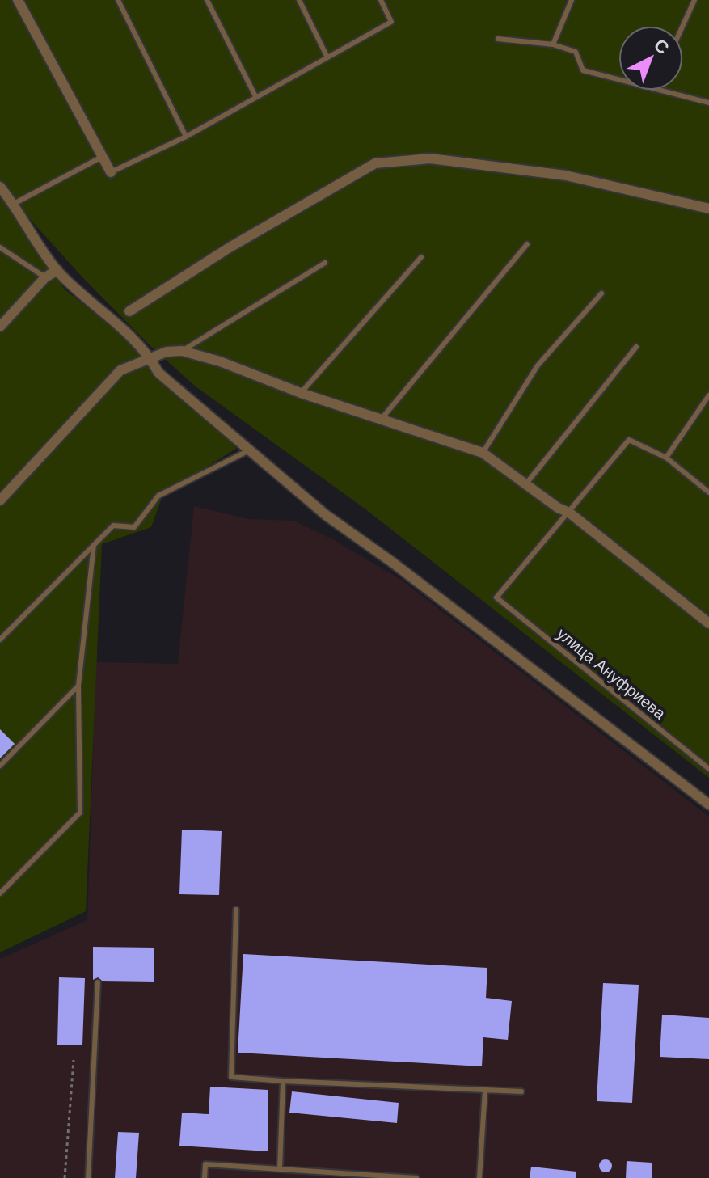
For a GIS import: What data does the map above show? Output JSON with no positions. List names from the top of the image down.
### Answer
{
  "streets": {
    "lane": ["улица Ануфриева"]
  },
  "north": "top right"
}
